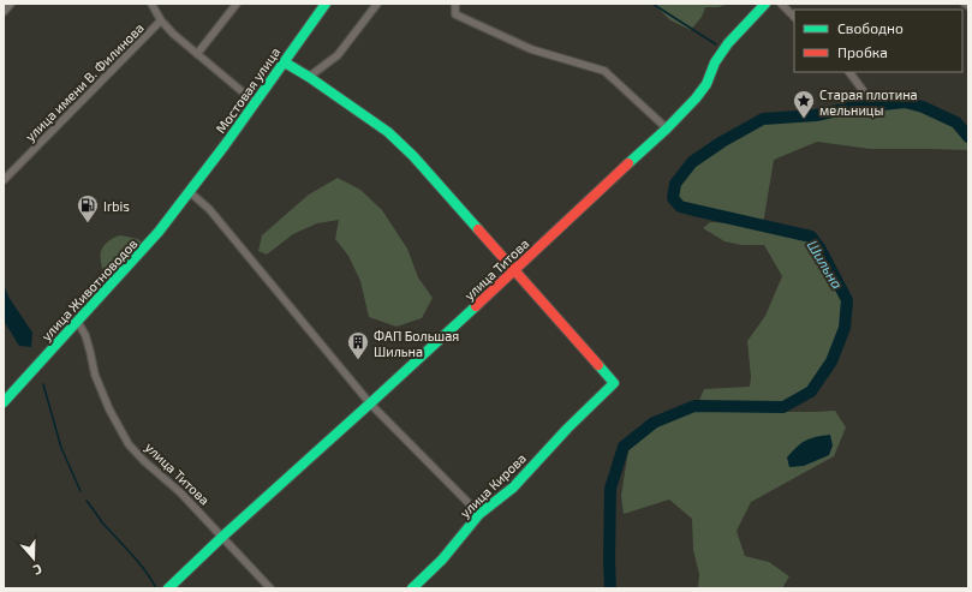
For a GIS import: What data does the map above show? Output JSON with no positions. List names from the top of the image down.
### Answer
{
  "streets": {
    "street": [
      "улица имени В. Филинова",
      "Мостовая улица",
      "улица Титова",
      "улица Животноводов",
      "улица Кирова"
    ]
  },
  "crossings": [
    ["Мостовая улица", "улица Животноводов"],
    ["улица Титова", "улица Животноводов"],
    ["улица Титова", "улица Кирова"]
  ],
  "water": ["Шильна"],
  "places": {
    "place": ["Старая плотина мельницы"],
    "fuel station": ["Irbis"],
    "building": ["ФАП Большая Шильна"]
  },
  "legend": ["Свободно", "Пробка"],
  "north": "bottom"
}
